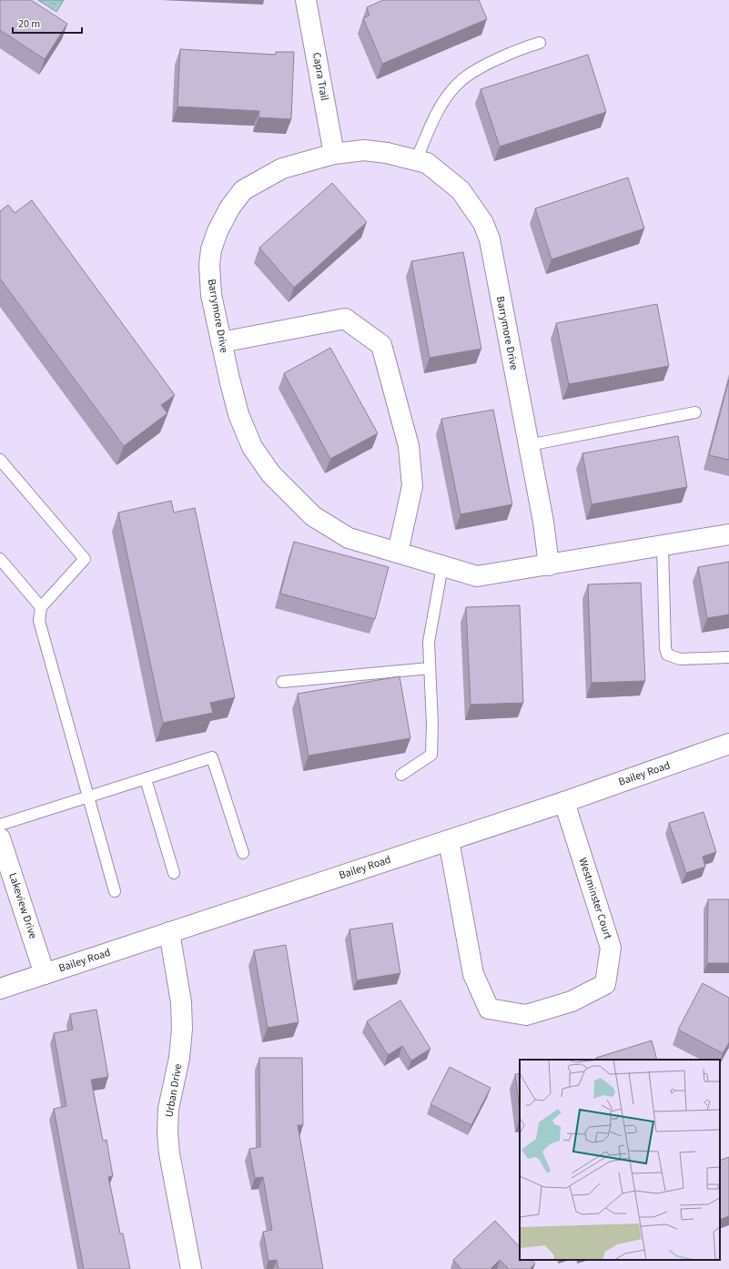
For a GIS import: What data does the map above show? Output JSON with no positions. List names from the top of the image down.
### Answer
{
  "streets": {
    "street": [
      "Capra Trail",
      "Barrymore Drive",
      "Bailey Road",
      "Westminster Court",
      "Lakeview Drive",
      "Urban Drive"
    ]
  },
  "crossings": [
    ["Capra Trail", "Barrymore Drive"],
    ["Bailey Road", "Westminster Court"],
    ["Bailey Road", "Lakeview Drive"],
    ["Bailey Road", "Urban Drive"]
  ],
  "scale_bar": "20 m"
}
